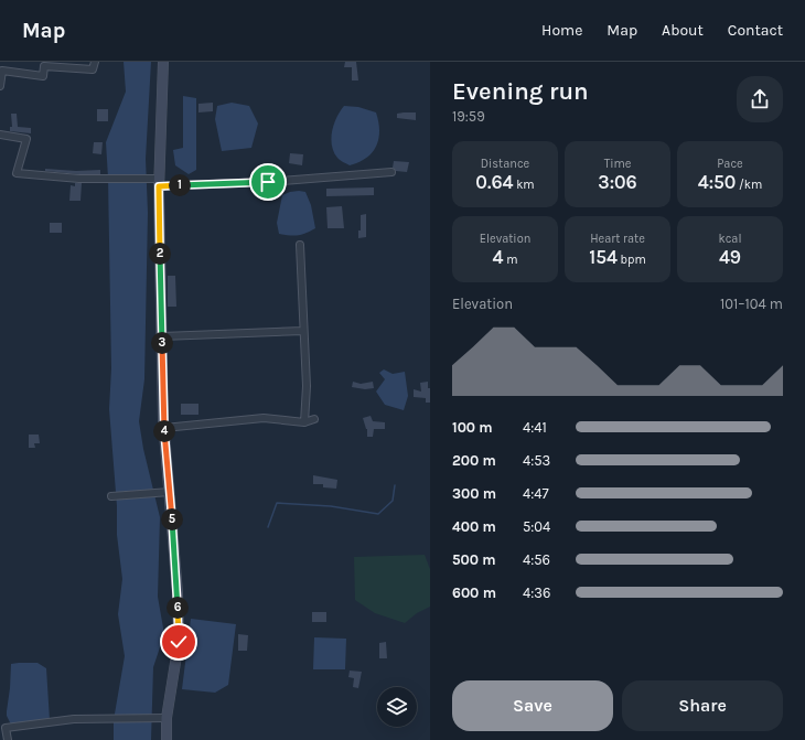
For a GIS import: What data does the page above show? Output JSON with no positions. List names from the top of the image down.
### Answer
{
  "page": {
    "header": "Map",
    "nav": [
      "Home",
      "Map",
      "About",
      "Contact"
    ],
    "heading": ["Evening run", "19:59"],
    "stats": [
      ["Distance", "0.64 km"],
      ["Time", "3:06"],
      ["Pace", "4:50 /km"],
      ["Elevation", "4 m"],
      ["Heart rate", "154 bpm"],
      ["kcal", "49"]
    ],
    "pins": [
      "1",
      "2",
      "3",
      "4",
      "5",
      "6"
    ],
    "chart": ["Elevation", "101–104 m"],
    "list": [
      {
        "name": "100 m",
        "note": "4:41"
      },
      {
        "name": "200 m",
        "note": "4:53"
      },
      {
        "name": "300 m",
        "note": "4:47"
      },
      {
        "name": "400 m",
        "note": "5:04"
      },
      {
        "name": "500 m",
        "note": "4:56"
      },
      {
        "name": "600 m",
        "note": "4:36"
      }
    ],
    "buttons": ["Save", "Share"]
  }
}
